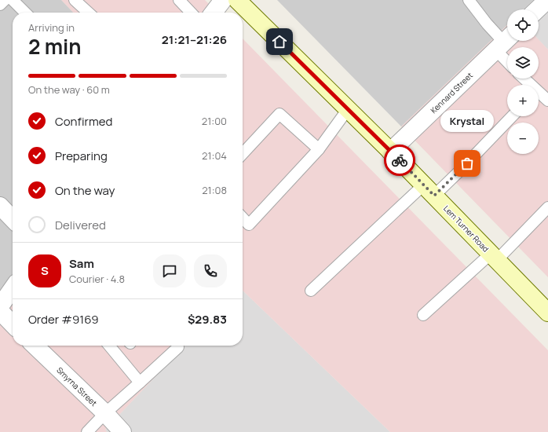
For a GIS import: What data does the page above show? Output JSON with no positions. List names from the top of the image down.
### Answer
{
  "streets": {
    "main road": ["Lem Turner Road"],
    "street": ["Kennard Street", "Smyrna Street"]
  },
  "crossings": [
    ["Kennard Street", "Lem Turner Road"]
  ],
  "places": ["Krystal"],
  "page": {
    "map_buttons": ["+", "−"],
    "heading": ["2 min", "Arriving in", "21:21–21:26"],
    "panel": [
      "Sam",
      "Courier · 4.8",
      "Order #9169",
      "$29.83"
    ],
    "bar": "On the way · 60 m",
    "list": [
      ["Confirmed", "21:00"],
      ["Preparing", "21:04"],
      ["On the way", "21:08"],
      "Delivered"
    ],
    "bubble": "Krystal",
    "round": "S"
  }
}
